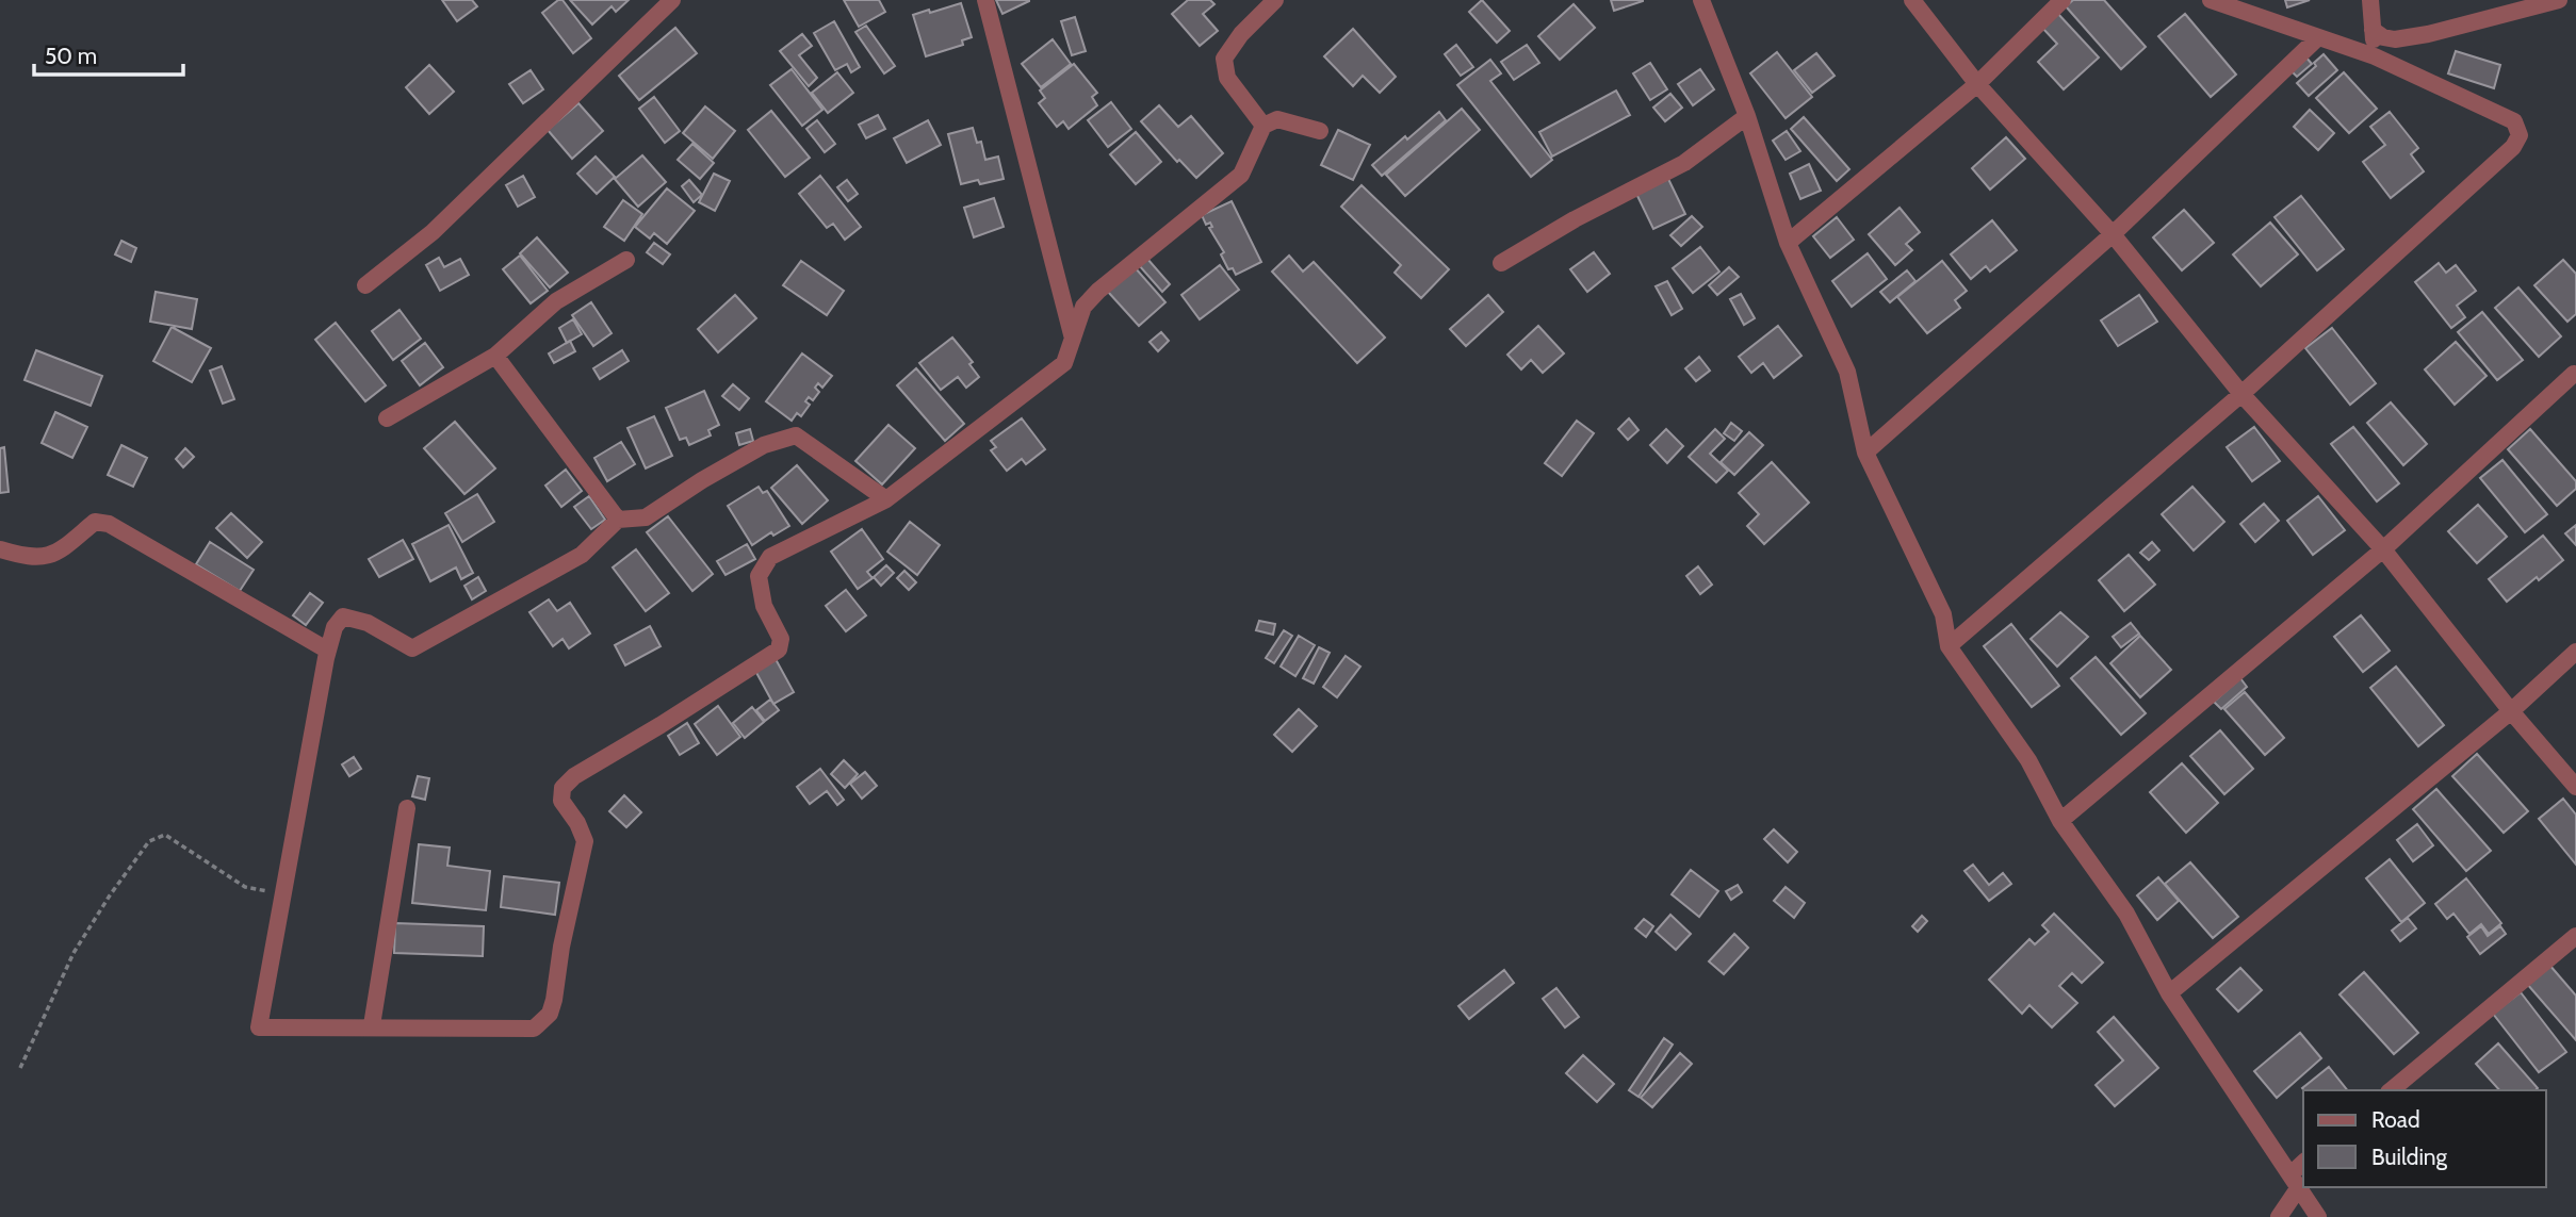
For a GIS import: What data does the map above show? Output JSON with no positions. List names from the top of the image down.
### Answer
{
  "legend": ["Road", "Building"],
  "scale_bar": "50 m"
}
